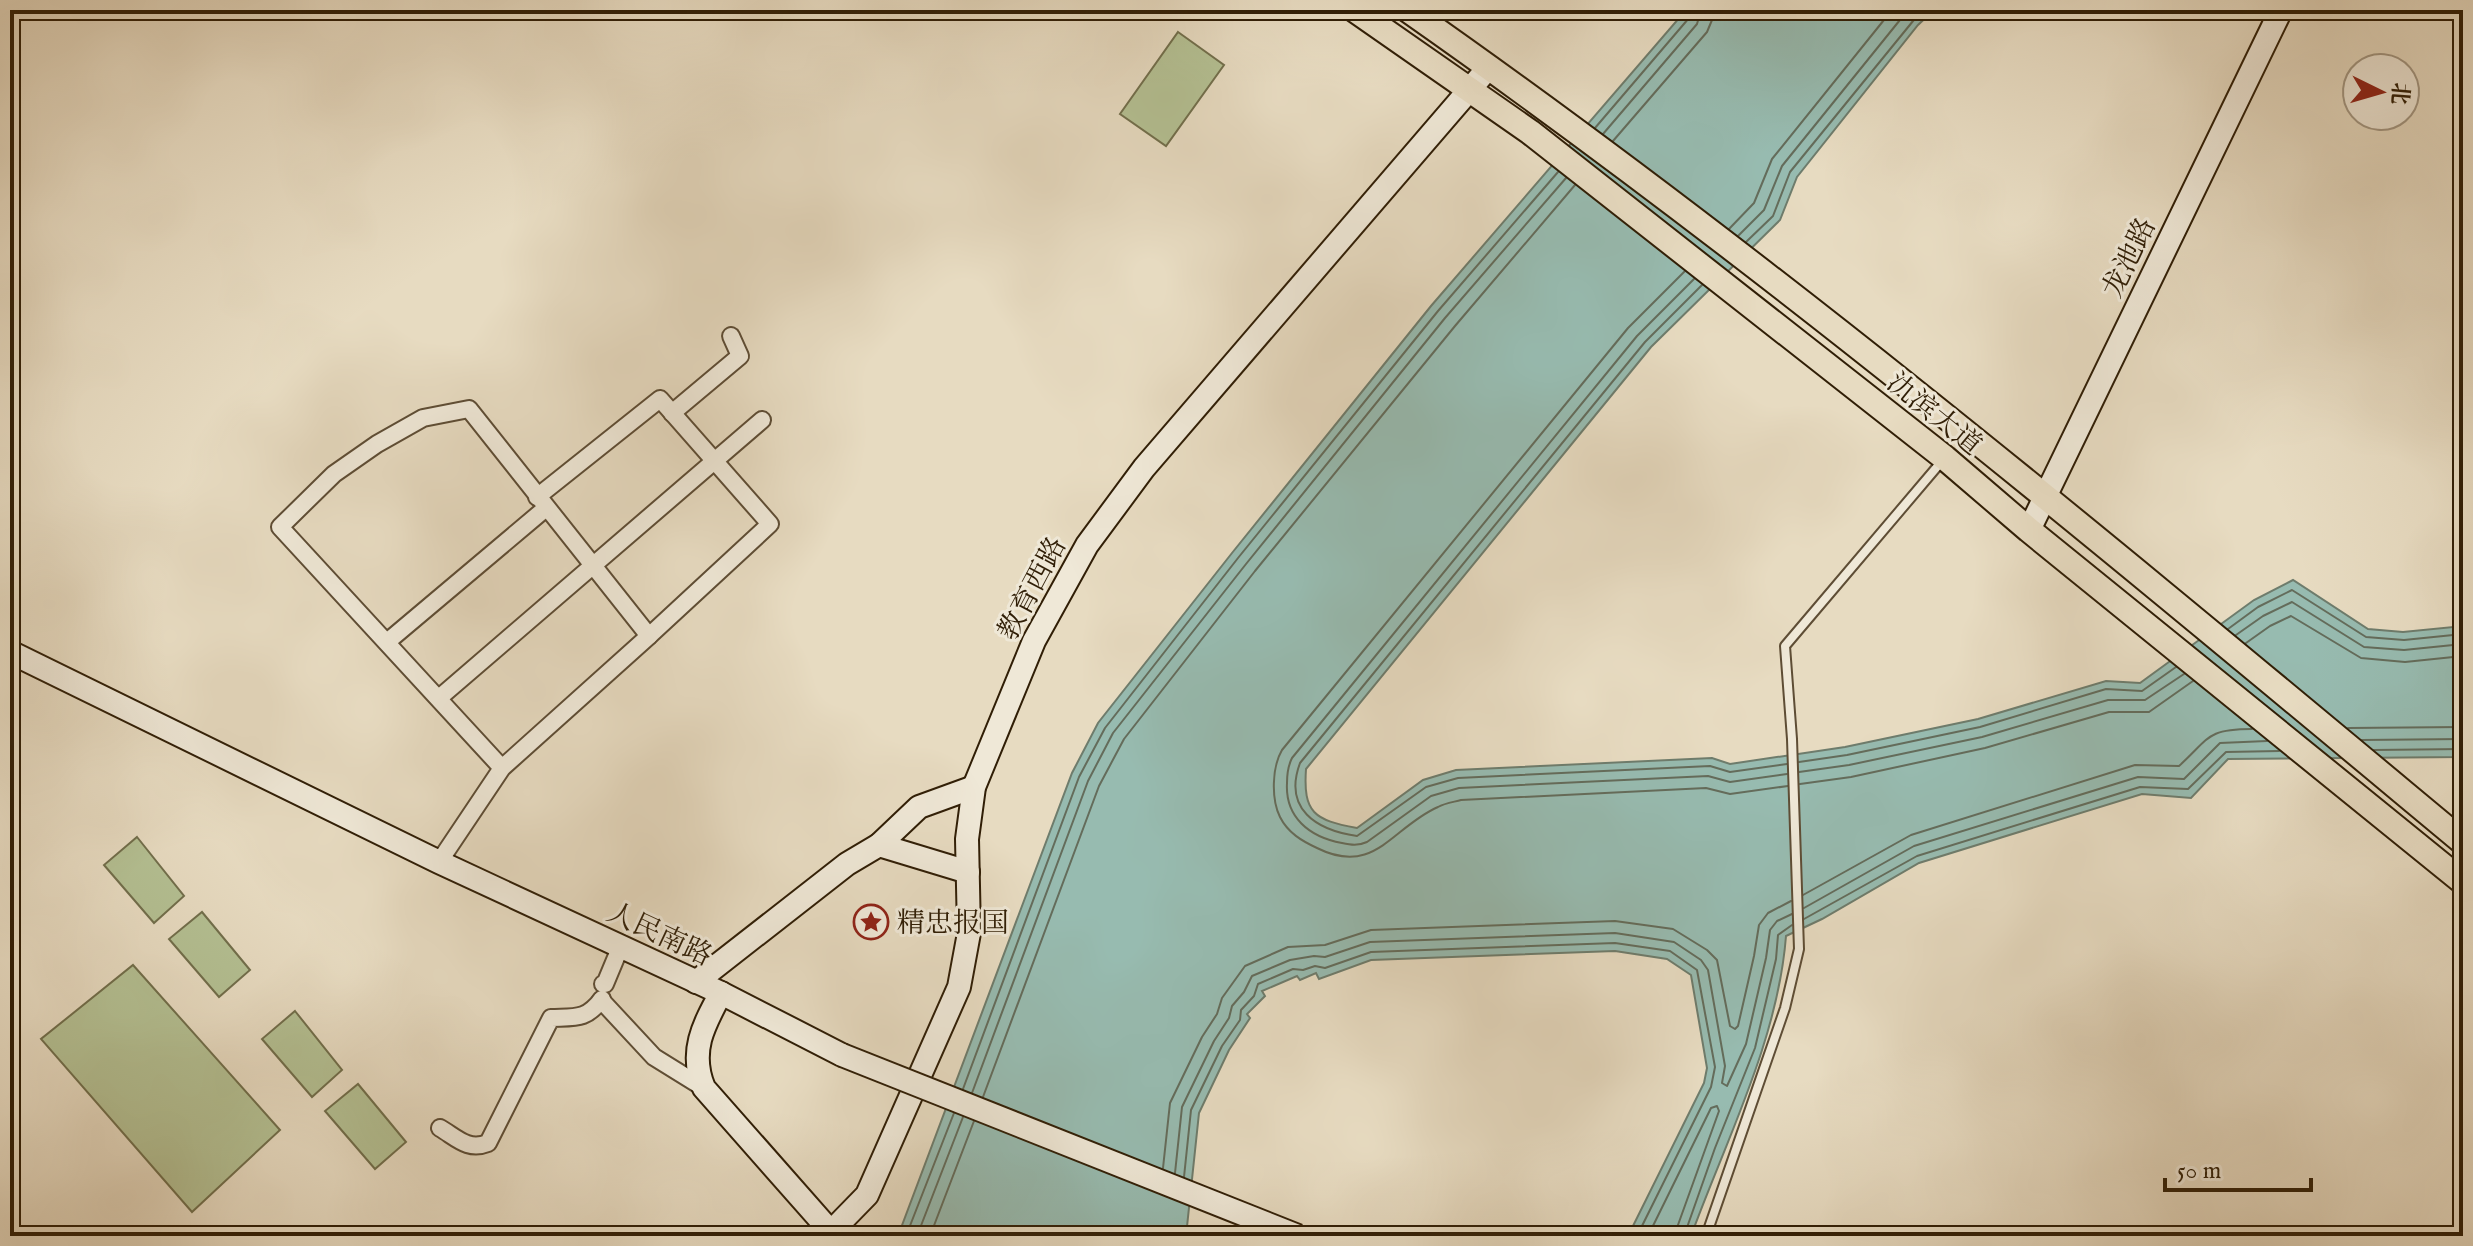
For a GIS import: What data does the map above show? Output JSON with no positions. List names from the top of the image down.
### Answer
{
  "streets": {
    "main road": [
      "龙池路",
      "氿滨大道",
      "教育西路",
      "人民南路"
    ]
  },
  "crossings": [
    ["龙池路", "氿滨大道"],
    ["氿滨大道", "教育西路"],
    ["教育西路", "人民南路"]
  ],
  "places": {
    "place": ["精忠报国"]
  },
  "scale_bar": "50 m",
  "north": "right"
}
